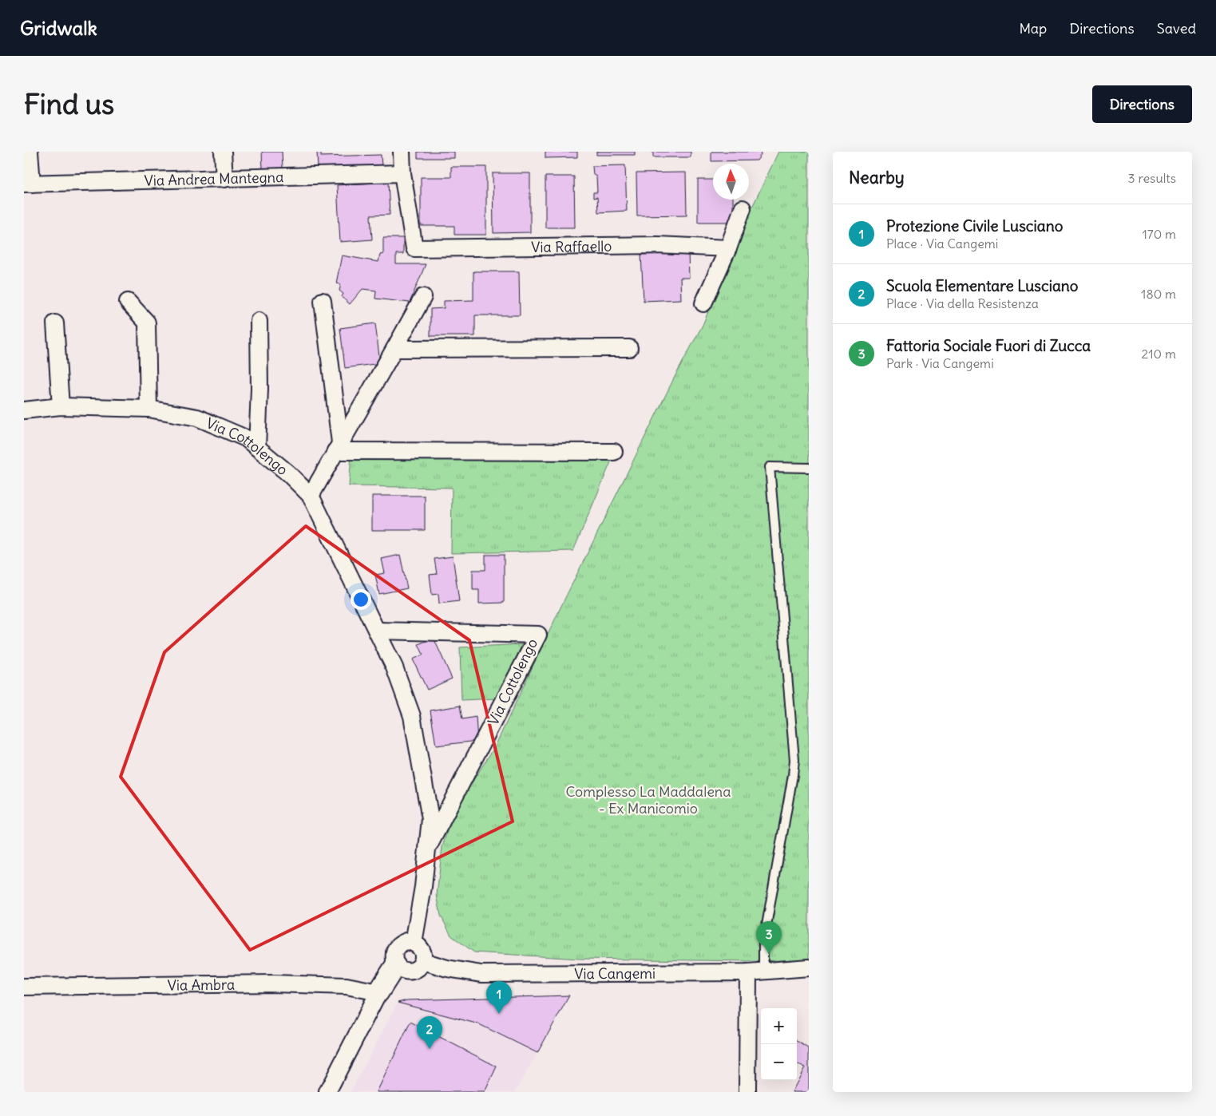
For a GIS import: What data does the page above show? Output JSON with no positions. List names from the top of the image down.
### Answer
{
  "streets": {
    "street": [
      "Via Andrea Mantegna",
      "Via Raffaello",
      "Via Cottolengo",
      "Via Cangemi",
      "Via Ambra"
    ]
  },
  "crossings": [
    ["Via Andrea Mantegna", "Via Raffaello"],
    ["Via Cottolengo", "Via Cangemi"]
  ],
  "parks": ["Complesso La Maddalena - Ex Manicomio"],
  "north": "top",
  "page": {
    "header": "Gridwalk",
    "nav": ["Map", "Directions", "Saved"],
    "buttons": "Directions",
    "title": "Find us",
    "heading": ["Nearby", "3 results"],
    "list": [
      {
        "mark": "1",
        "name": "Protezione Civile Lusciano",
        "note": "Place · Via Cangemi",
        "value": "170 m"
      },
      {
        "mark": "2",
        "name": "Scuola Elementare Lusciano",
        "note": "Place · Via della Resistenza",
        "value": "180 m"
      },
      {
        "mark": "3",
        "name": "Fattoria Sociale Fuori di Zucca",
        "note": "Park · Via Cangemi",
        "value": "210 m"
      }
    ],
    "pins": ["3", "1", "2"],
    "map_buttons": ["+", "−"]
  }
}
